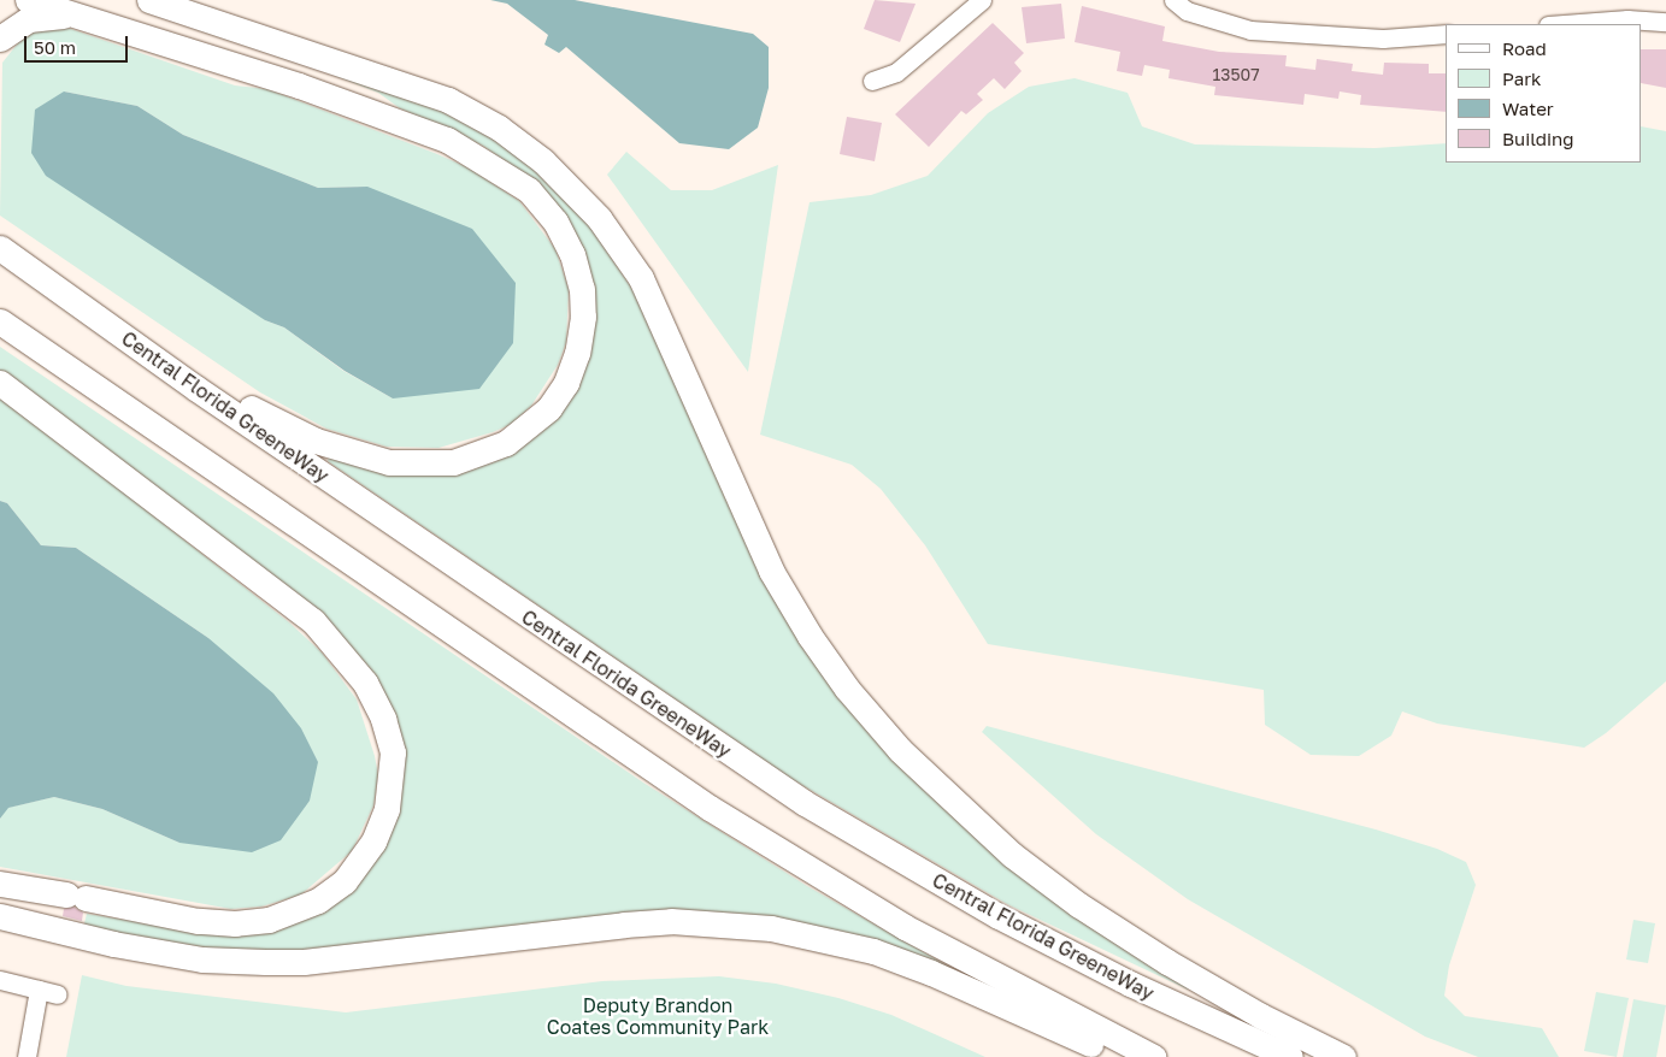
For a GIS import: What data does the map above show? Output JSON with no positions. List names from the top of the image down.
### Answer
{
  "streets": {
    "highway": ["Central Florida GreeneWay"]
  },
  "parks": ["Deputy Brandon Coates Community Park"],
  "house_numbers": ["13507"],
  "legend": [
    "Road",
    "Park",
    "Water",
    "Building"
  ],
  "scale_bar": "50 m"
}
